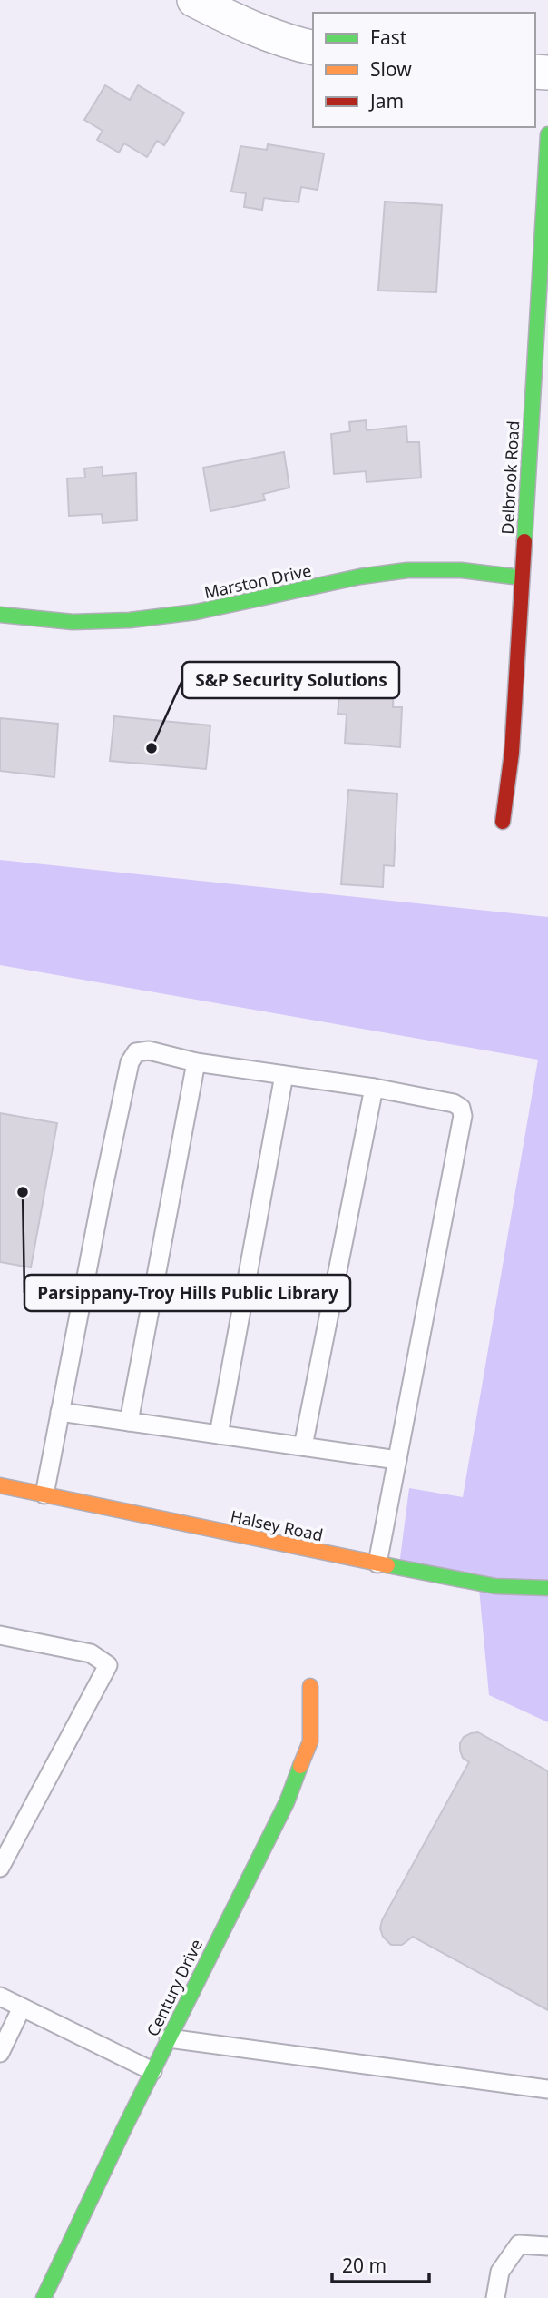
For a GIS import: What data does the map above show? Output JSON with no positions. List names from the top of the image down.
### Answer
{
  "streets": {
    "street": [
      "Delbrook Road",
      "Marston Drive",
      "Halsey Road",
      "Century Drive"
    ]
  },
  "crossings": [
    ["Delbrook Road", "Marston Drive"]
  ],
  "places": ["S&P Security Solutions", "Parsippany-Troy Hills Public Library"],
  "legend": ["Fast", "Slow", "Jam"],
  "scale_bar": "20 m"
}
